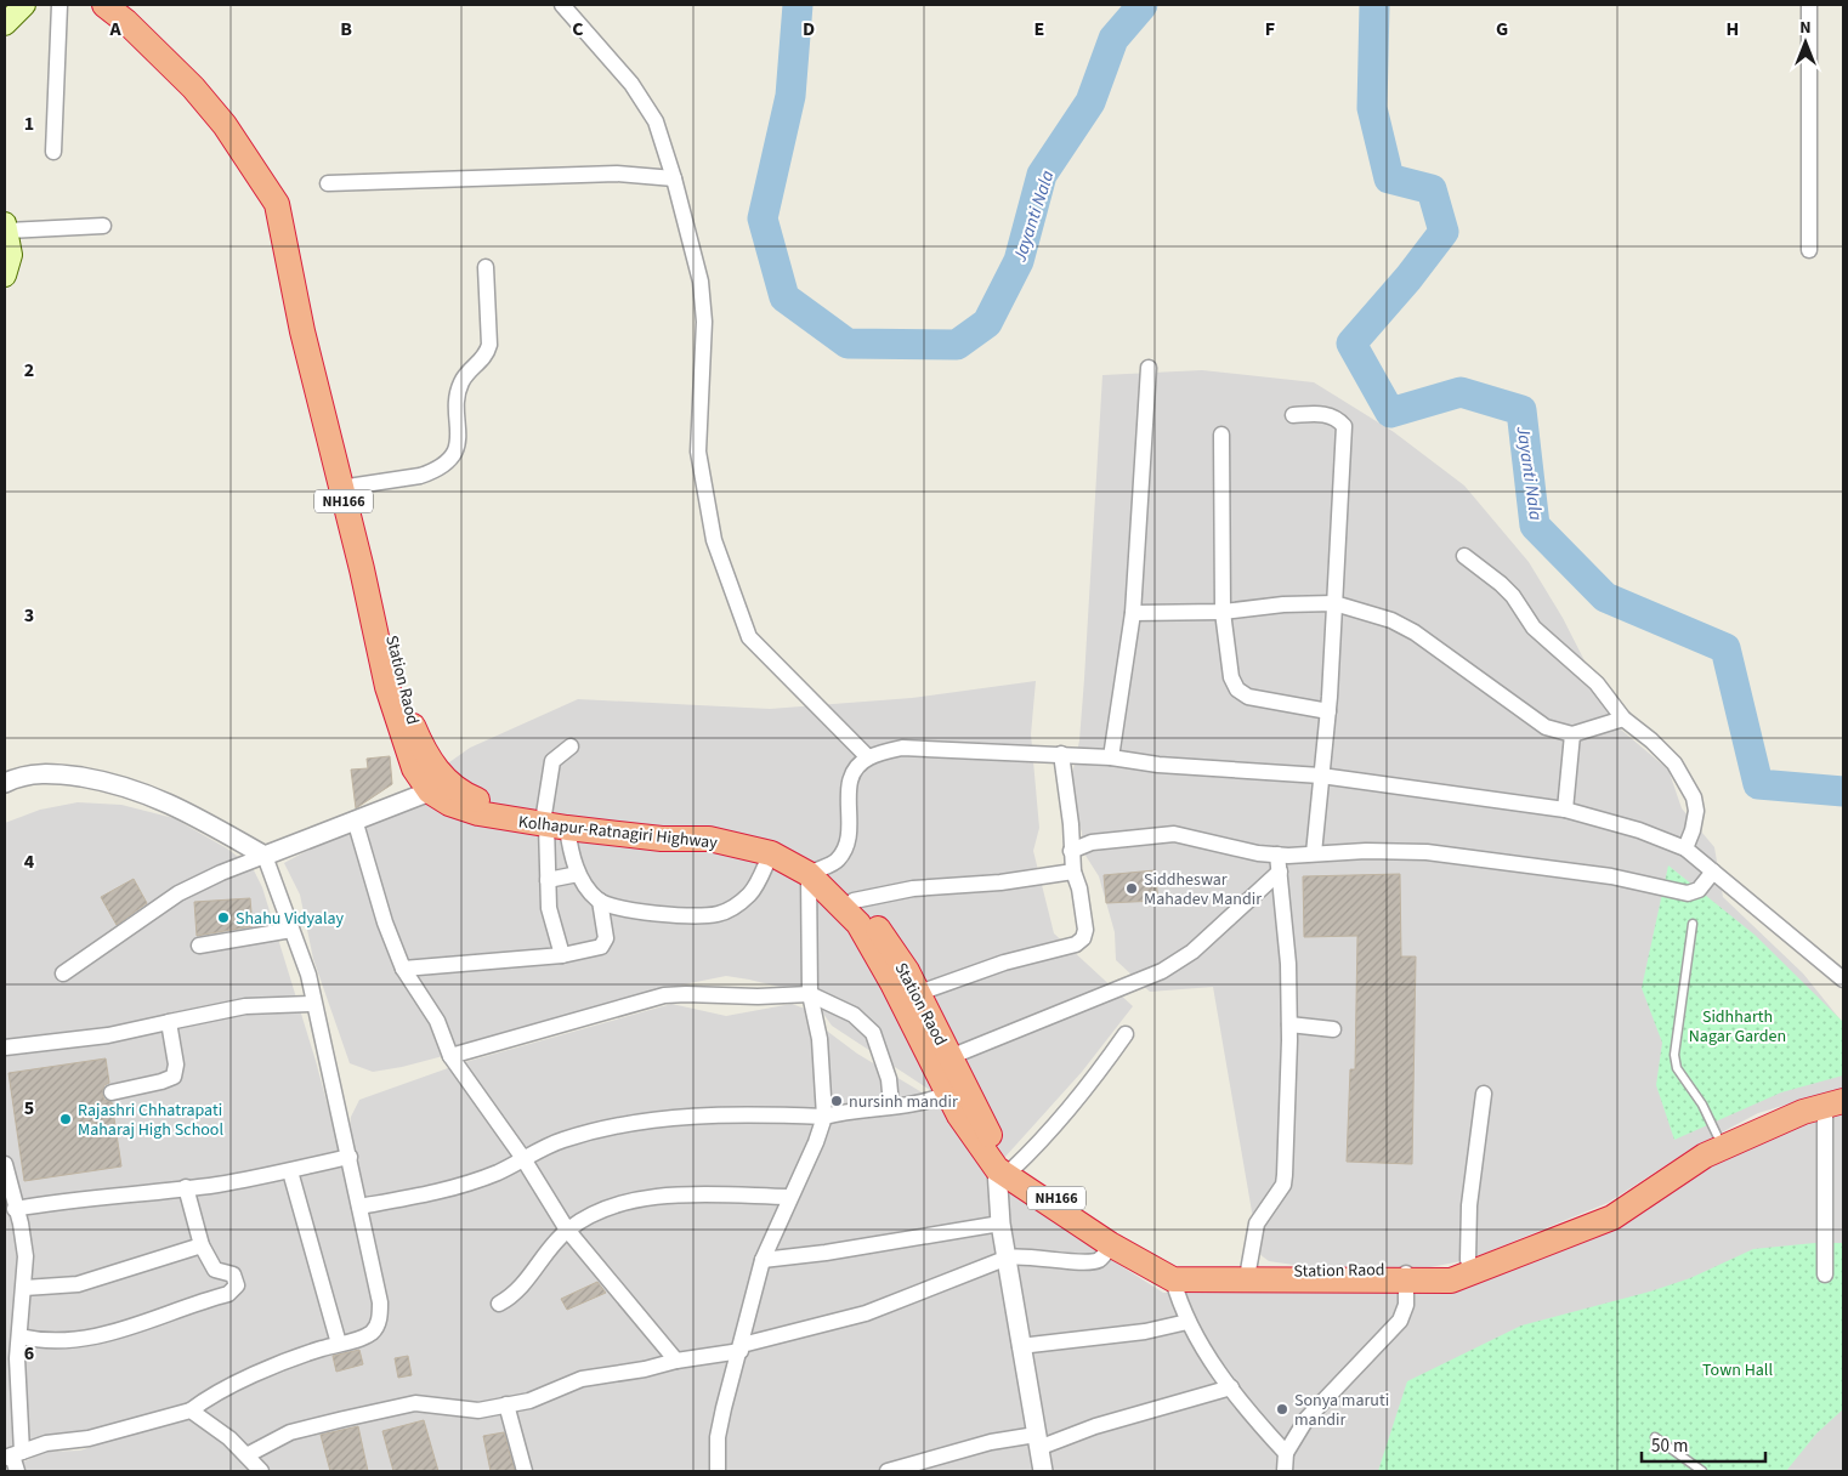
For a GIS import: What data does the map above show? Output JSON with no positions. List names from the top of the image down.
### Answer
{
  "streets": {
    "highway": ["NH166", "Station Raod", "Kolhapur-Ratnagiri Highway"]
  },
  "crossings": [
    ["Station Raod", "Kolhapur-Ratnagiri Highway"]
  ],
  "water": ["Jayanti Nala"],
  "parks": ["Sidhharth Nagar Garden", "Town Hall"],
  "places": [
    "Siddheswar Mahadev Mandir",
    "Shahu Vidyalay",
    "nursinh mandir",
    "Rajashri Chhatrapati Maharaj High School",
    "Sonya maruti mandir"
  ],
  "scale_bar": "50 m",
  "north": "top",
  "grid": {
    "columns": [
      "A",
      "B",
      "C",
      "D",
      "E",
      "F",
      "G",
      "H"
    ],
    "rows": [
      "1",
      "2",
      "3",
      "4",
      "5",
      "6"
    ]
  }
}
